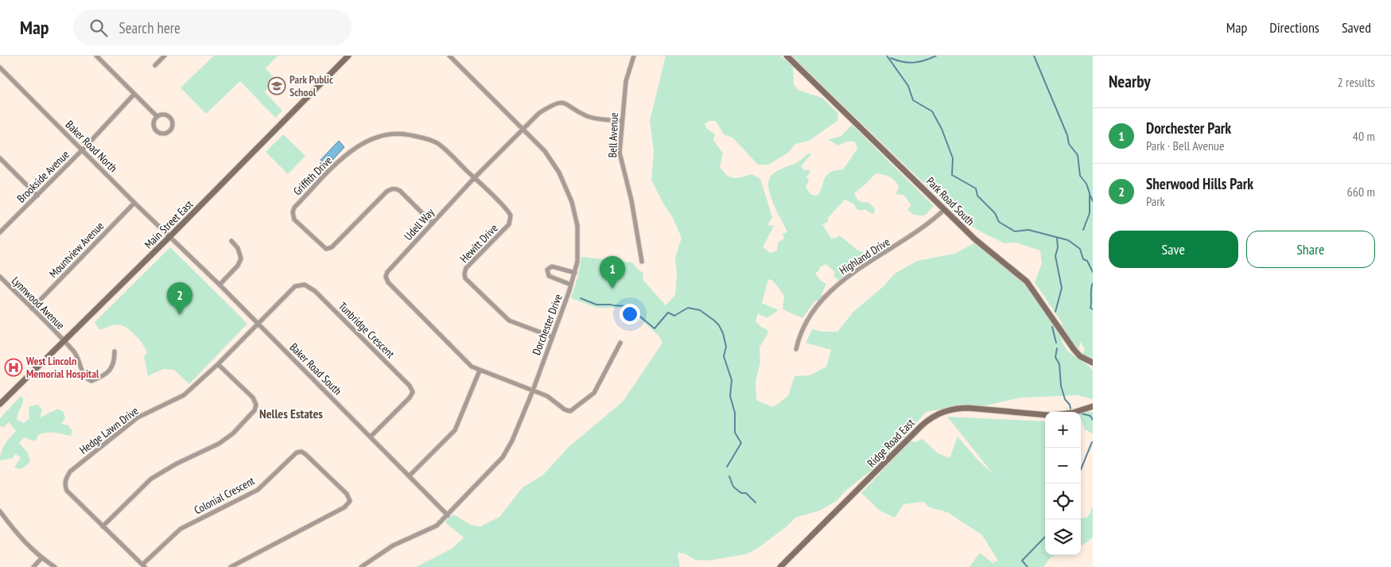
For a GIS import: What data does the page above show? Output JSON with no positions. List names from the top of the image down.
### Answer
{
  "streets": {
    "main road": ["Park Road South", "Main Street East", "Ridge Road East"],
    "street": [
      "Bell Avenue",
      "Baker Road North",
      "Griffith Drive",
      "Brookside Avenue",
      "Udell Way",
      "Hewitt Drive",
      "Mountview Avenue",
      "Highland Drive",
      "Lynnwood Avenue",
      "Dorchester Drive",
      "Tunbridge Crescent",
      "Baker Road South",
      "Hedge Lawn Drive",
      "Colonial Crescent"
    ]
  },
  "crossings": [
    ["Bell Avenue", "Udell Way"],
    ["Baker Road North", "Brookside Avenue"],
    ["Baker Road North", "Main Street East"],
    ["Baker Road North", "Mountview Avenue"],
    ["Baker Road North", "Baker Road South"],
    ["Griffith Drive", "Udell Way"],
    ["Griffith Drive", "Hewitt Drive"],
    ["Park Road South", "Highland Drive"],
    ["Main Street East", "Lynnwood Avenue"],
    ["Main Street East", "Baker Road South"],
    ["Udell Way", "Hewitt Drive"],
    ["Udell Way", "Dorchester Drive"],
    ["Hewitt Drive", "Dorchester Drive"],
    ["Mountview Avenue", "Lynnwood Avenue"],
    ["Dorchester Drive", "Baker Road South"],
    ["Tunbridge Crescent", "Baker Road South"],
    ["Tunbridge Crescent", "Hedge Lawn Drive"],
    ["Baker Road South", "Hedge Lawn Drive"],
    ["Hedge Lawn Drive", "Colonial Crescent"]
  ],
  "districts": ["Nelles Estates"],
  "places": {
    "school or university": ["Park Public School"],
    "hospital": ["West Lincoln Memorial Hospital"]
  },
  "page": {
    "header": "Map",
    "search": "Search here",
    "nav": ["Map", "Directions", "Saved"],
    "heading": ["Nearby", "2 results"],
    "list": [
      {
        "mark": "1",
        "name": "Dorchester Park",
        "note": "Park · Bell Avenue",
        "value": "40 m"
      },
      {
        "mark": "2",
        "name": "Sherwood Hills Park",
        "note": "Park",
        "value": "660 m"
      }
    ],
    "buttons": ["Save", "Share"],
    "pins": ["1", "2"],
    "map_buttons": ["+", "−"]
  }
}
